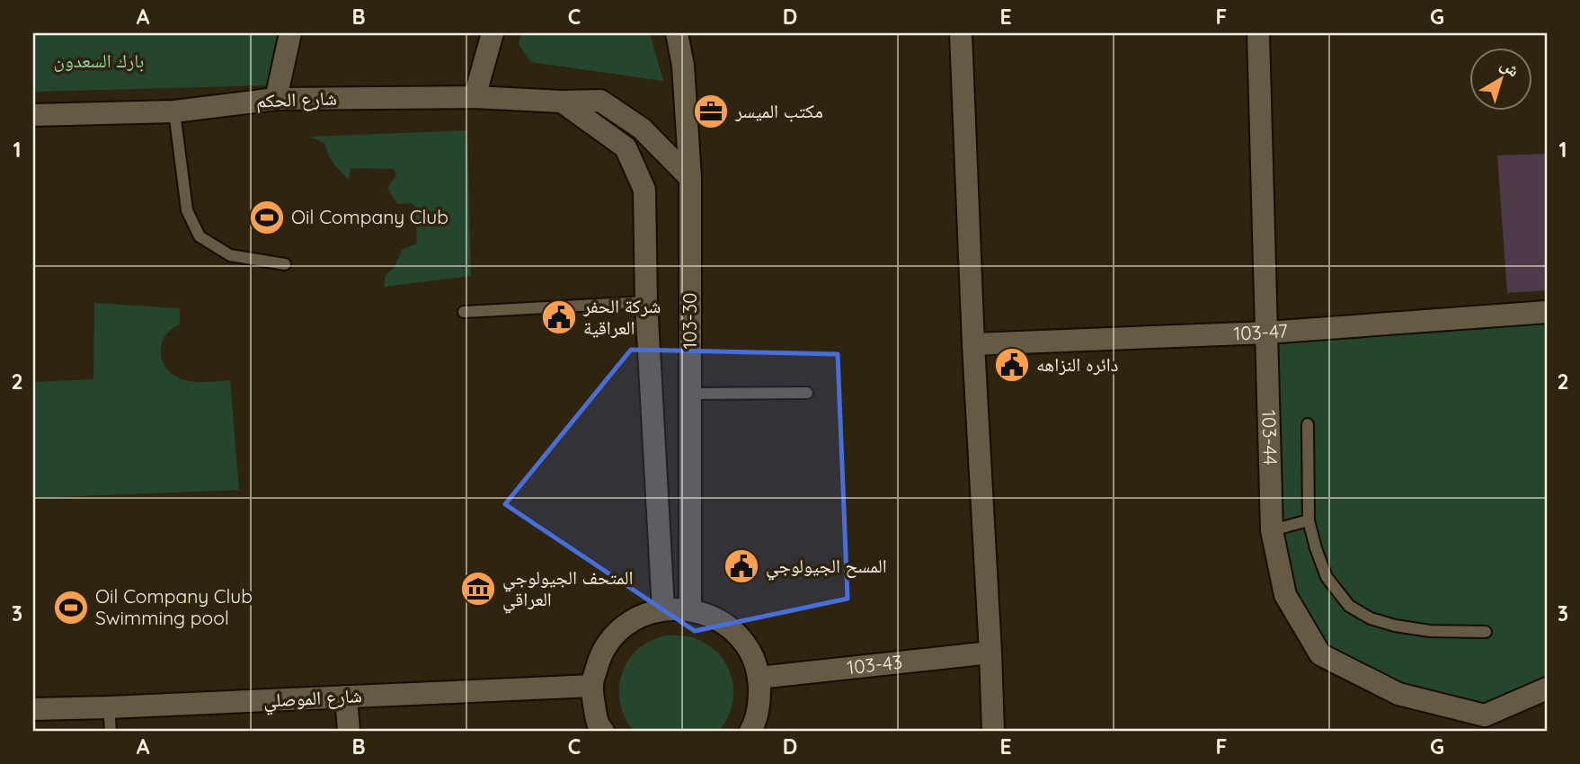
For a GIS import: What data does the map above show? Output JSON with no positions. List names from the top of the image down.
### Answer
{
  "streets": {
    "street": [
      "شارع الحكم",
      "103-30",
      "103-47",
      "103-44",
      "103-43",
      "شارع الموصلي"
    ]
  },
  "crossings": [
    ["شارع الحكم", "103-30"],
    ["103-47", "103-44"]
  ],
  "parks": ["بارك السعدون"],
  "places": {
    "office": ["مكتب الميسر"],
    "sports": ["Oil Company Club", "Oil Company Club Swimming pool"],
    "public building": ["شركة الحفر العراقية", "دائره النزاهه", "المسح الجيولوجي"],
    "museum": ["المتحف الجيولوجي العراقي"]
  },
  "north": "top right",
  "grid": {
    "columns": [
      "A",
      "B",
      "C",
      "D",
      "E",
      "F",
      "G"
    ],
    "rows": ["1", "2", "3"]
  }
}
